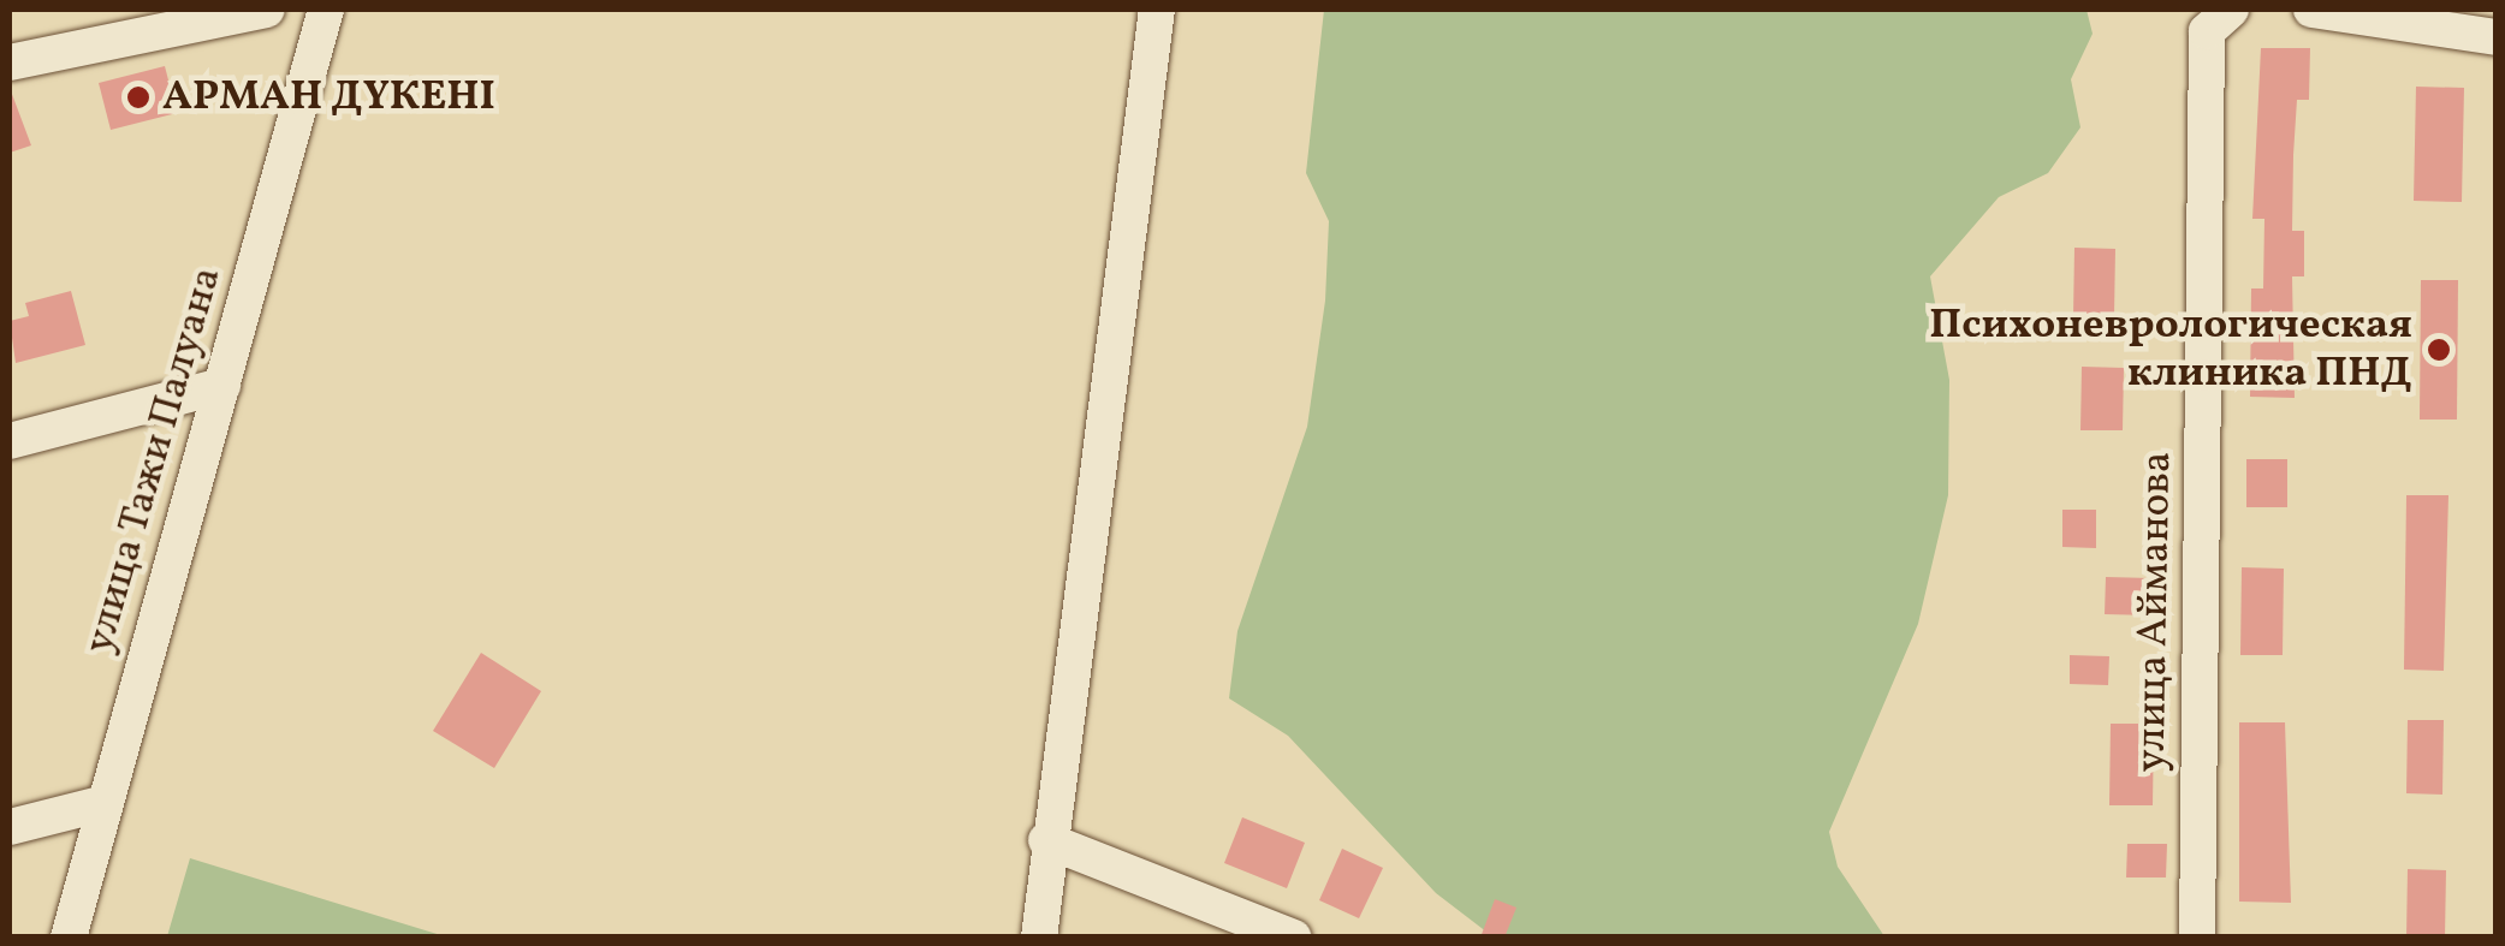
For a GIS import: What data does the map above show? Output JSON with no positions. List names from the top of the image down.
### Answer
{
  "streets": {
    "street": ["улица Тажи Палуана", "улица Айманова"]
  },
  "places": ["АРМАН ДҮКЕНІ", "Психоневрологическая клиника ПНД"]
}
